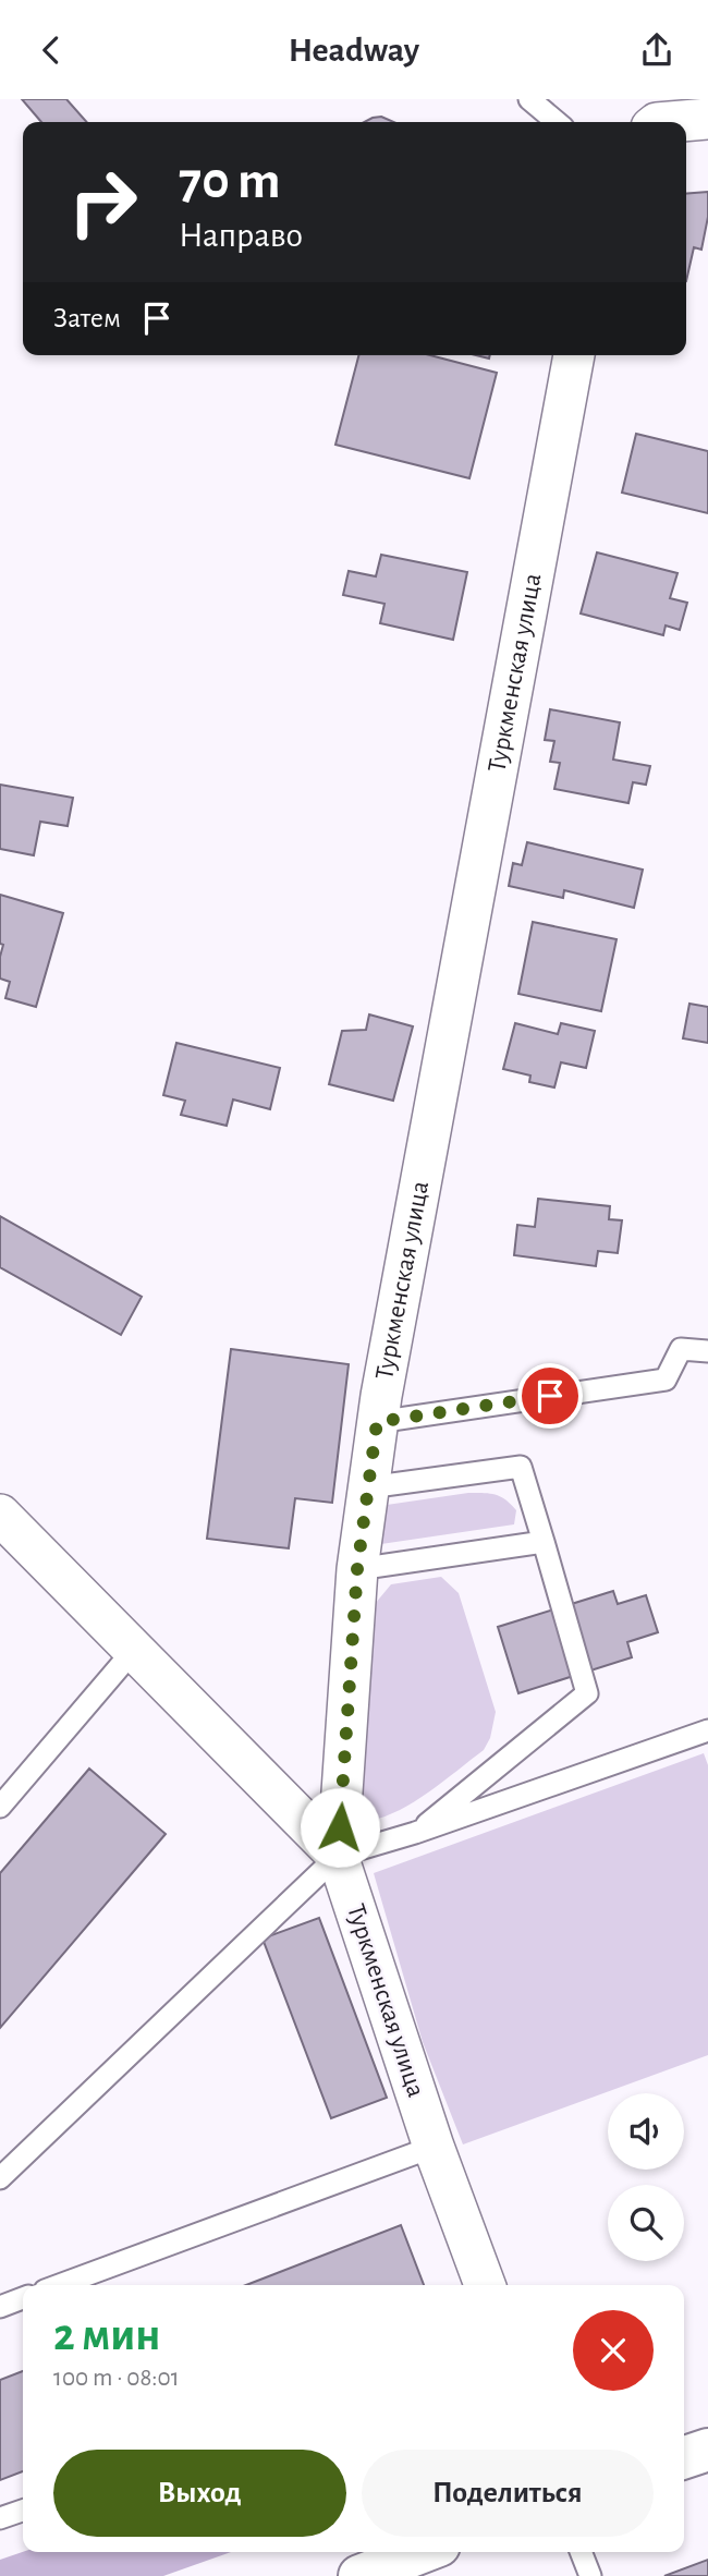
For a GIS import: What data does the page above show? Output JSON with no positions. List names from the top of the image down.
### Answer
{
  "streets": {
    "street": ["Туркменская улица"]
  },
  "page": {
    "header": "Headway",
    "turn": ["70 m", "Направо"],
    "then": "Затем",
    "heading": ["2 мин", "100 m · 08:01"],
    "buttons": ["Выход", "Поделиться"]
  }
}
